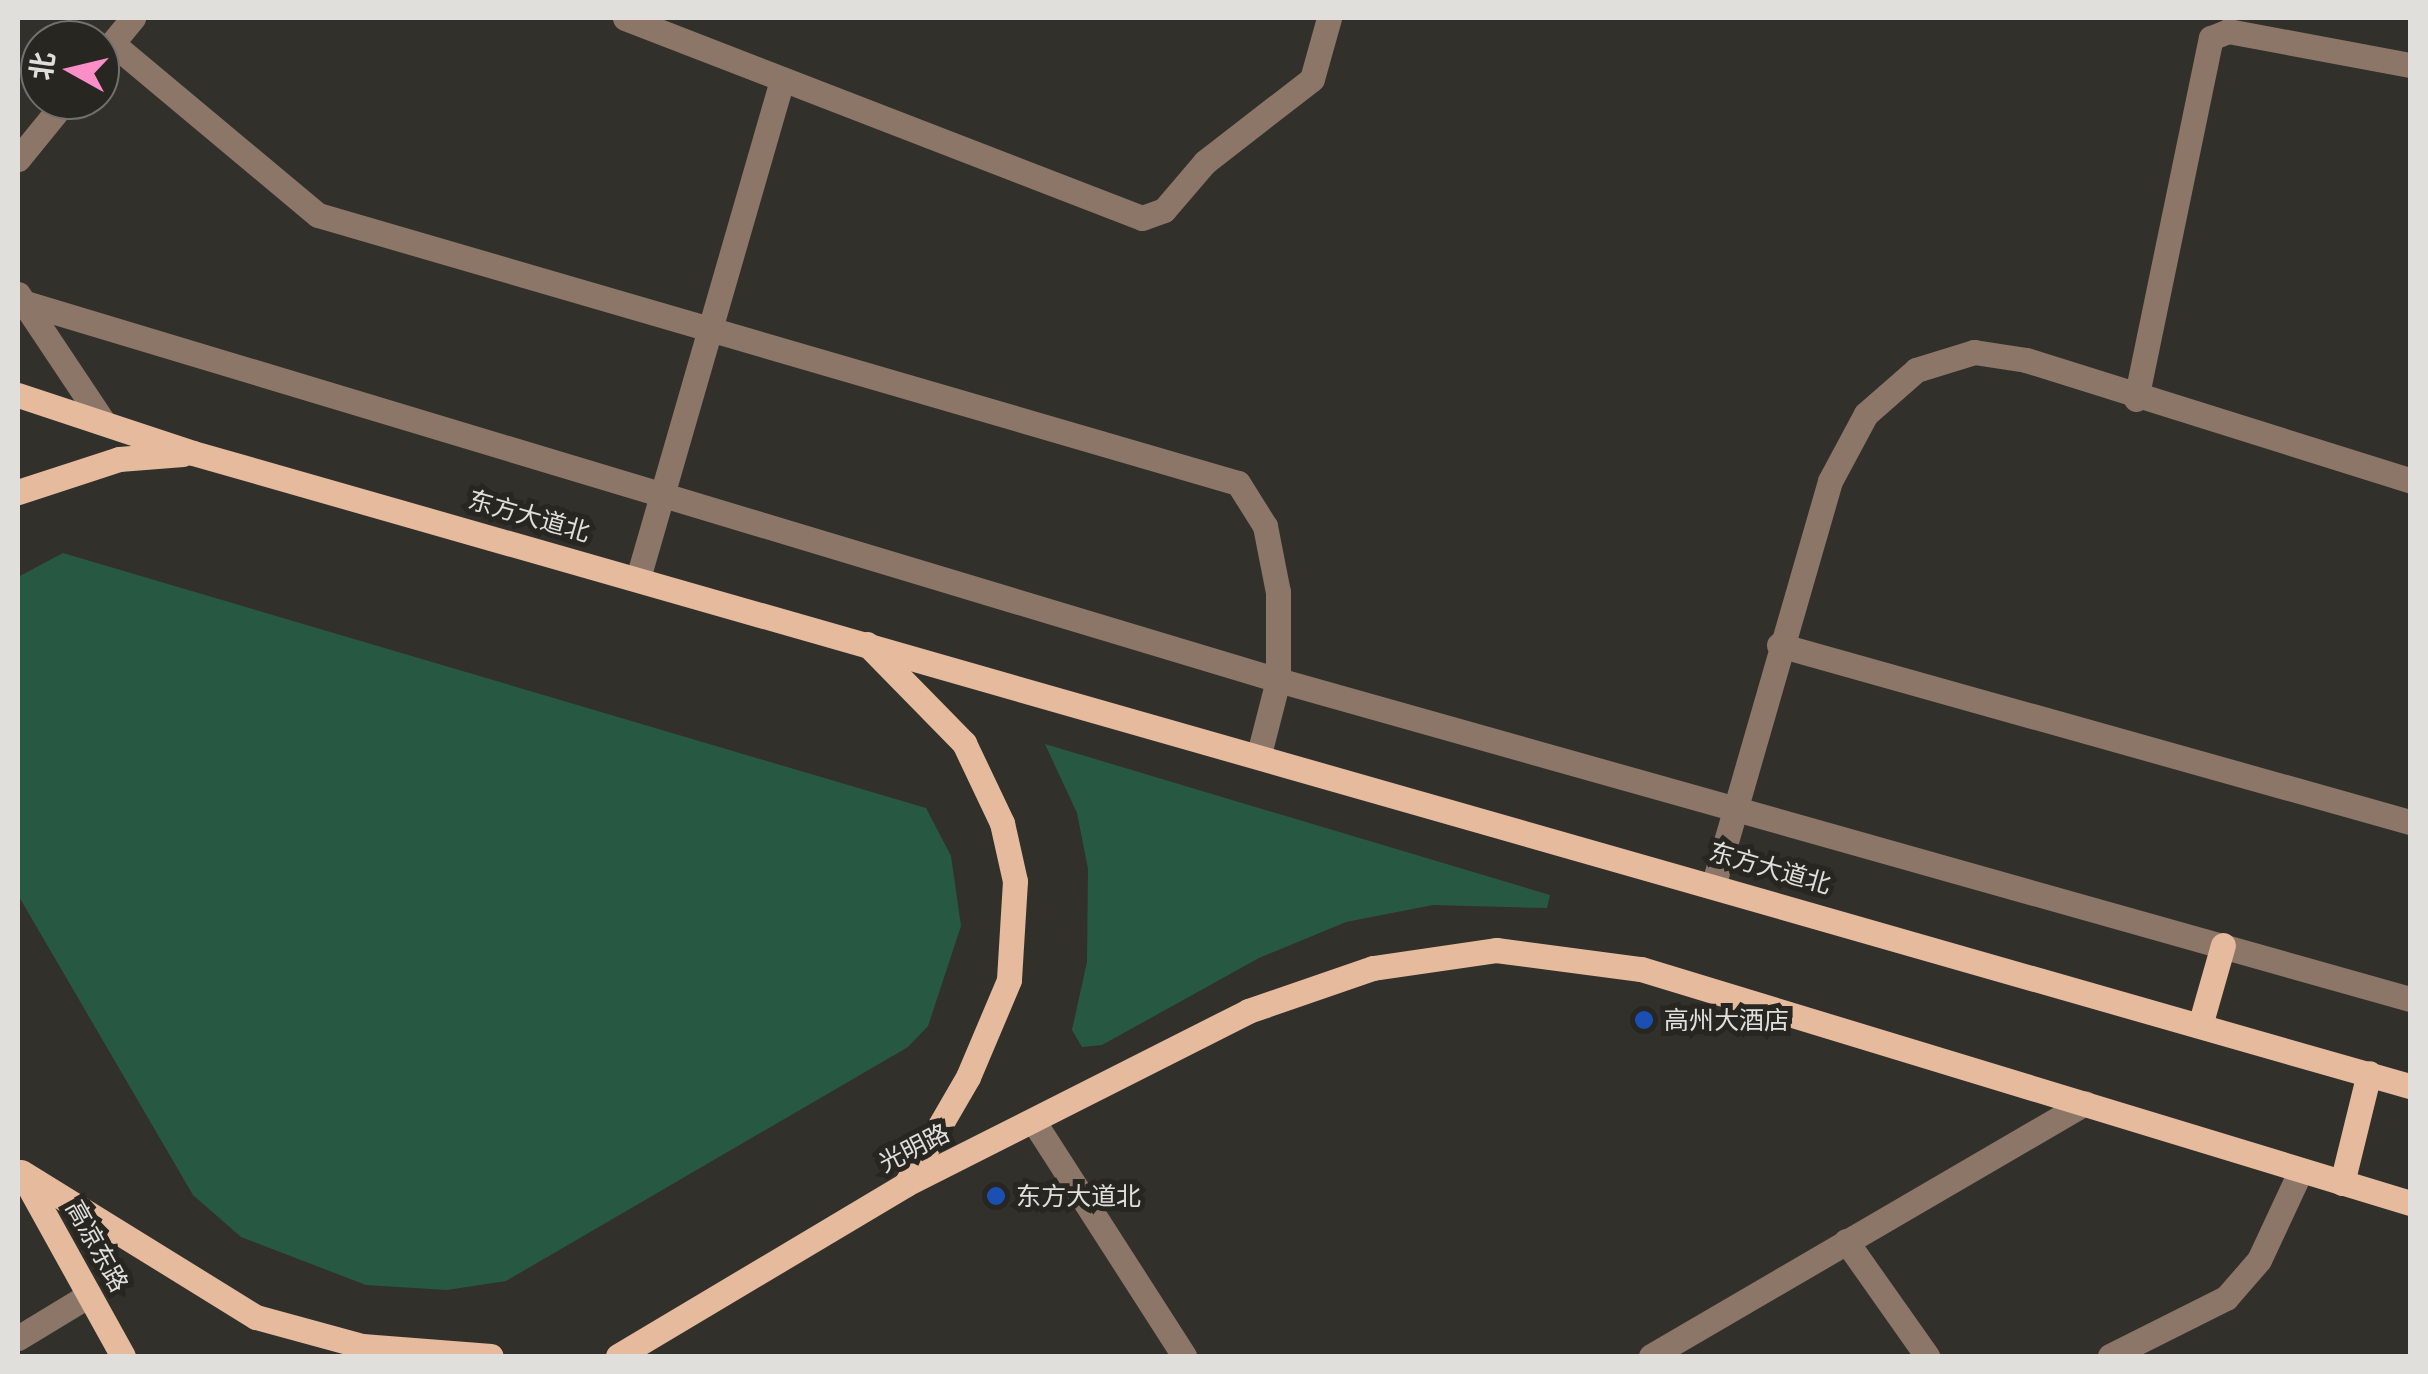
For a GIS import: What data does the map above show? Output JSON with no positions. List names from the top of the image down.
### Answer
{
  "streets": {
    "main road": ["东方大道北", "光明路", "高凉东路"]
  },
  "places": ["高州大酒店", "东方大道北"],
  "north": "left"
}
